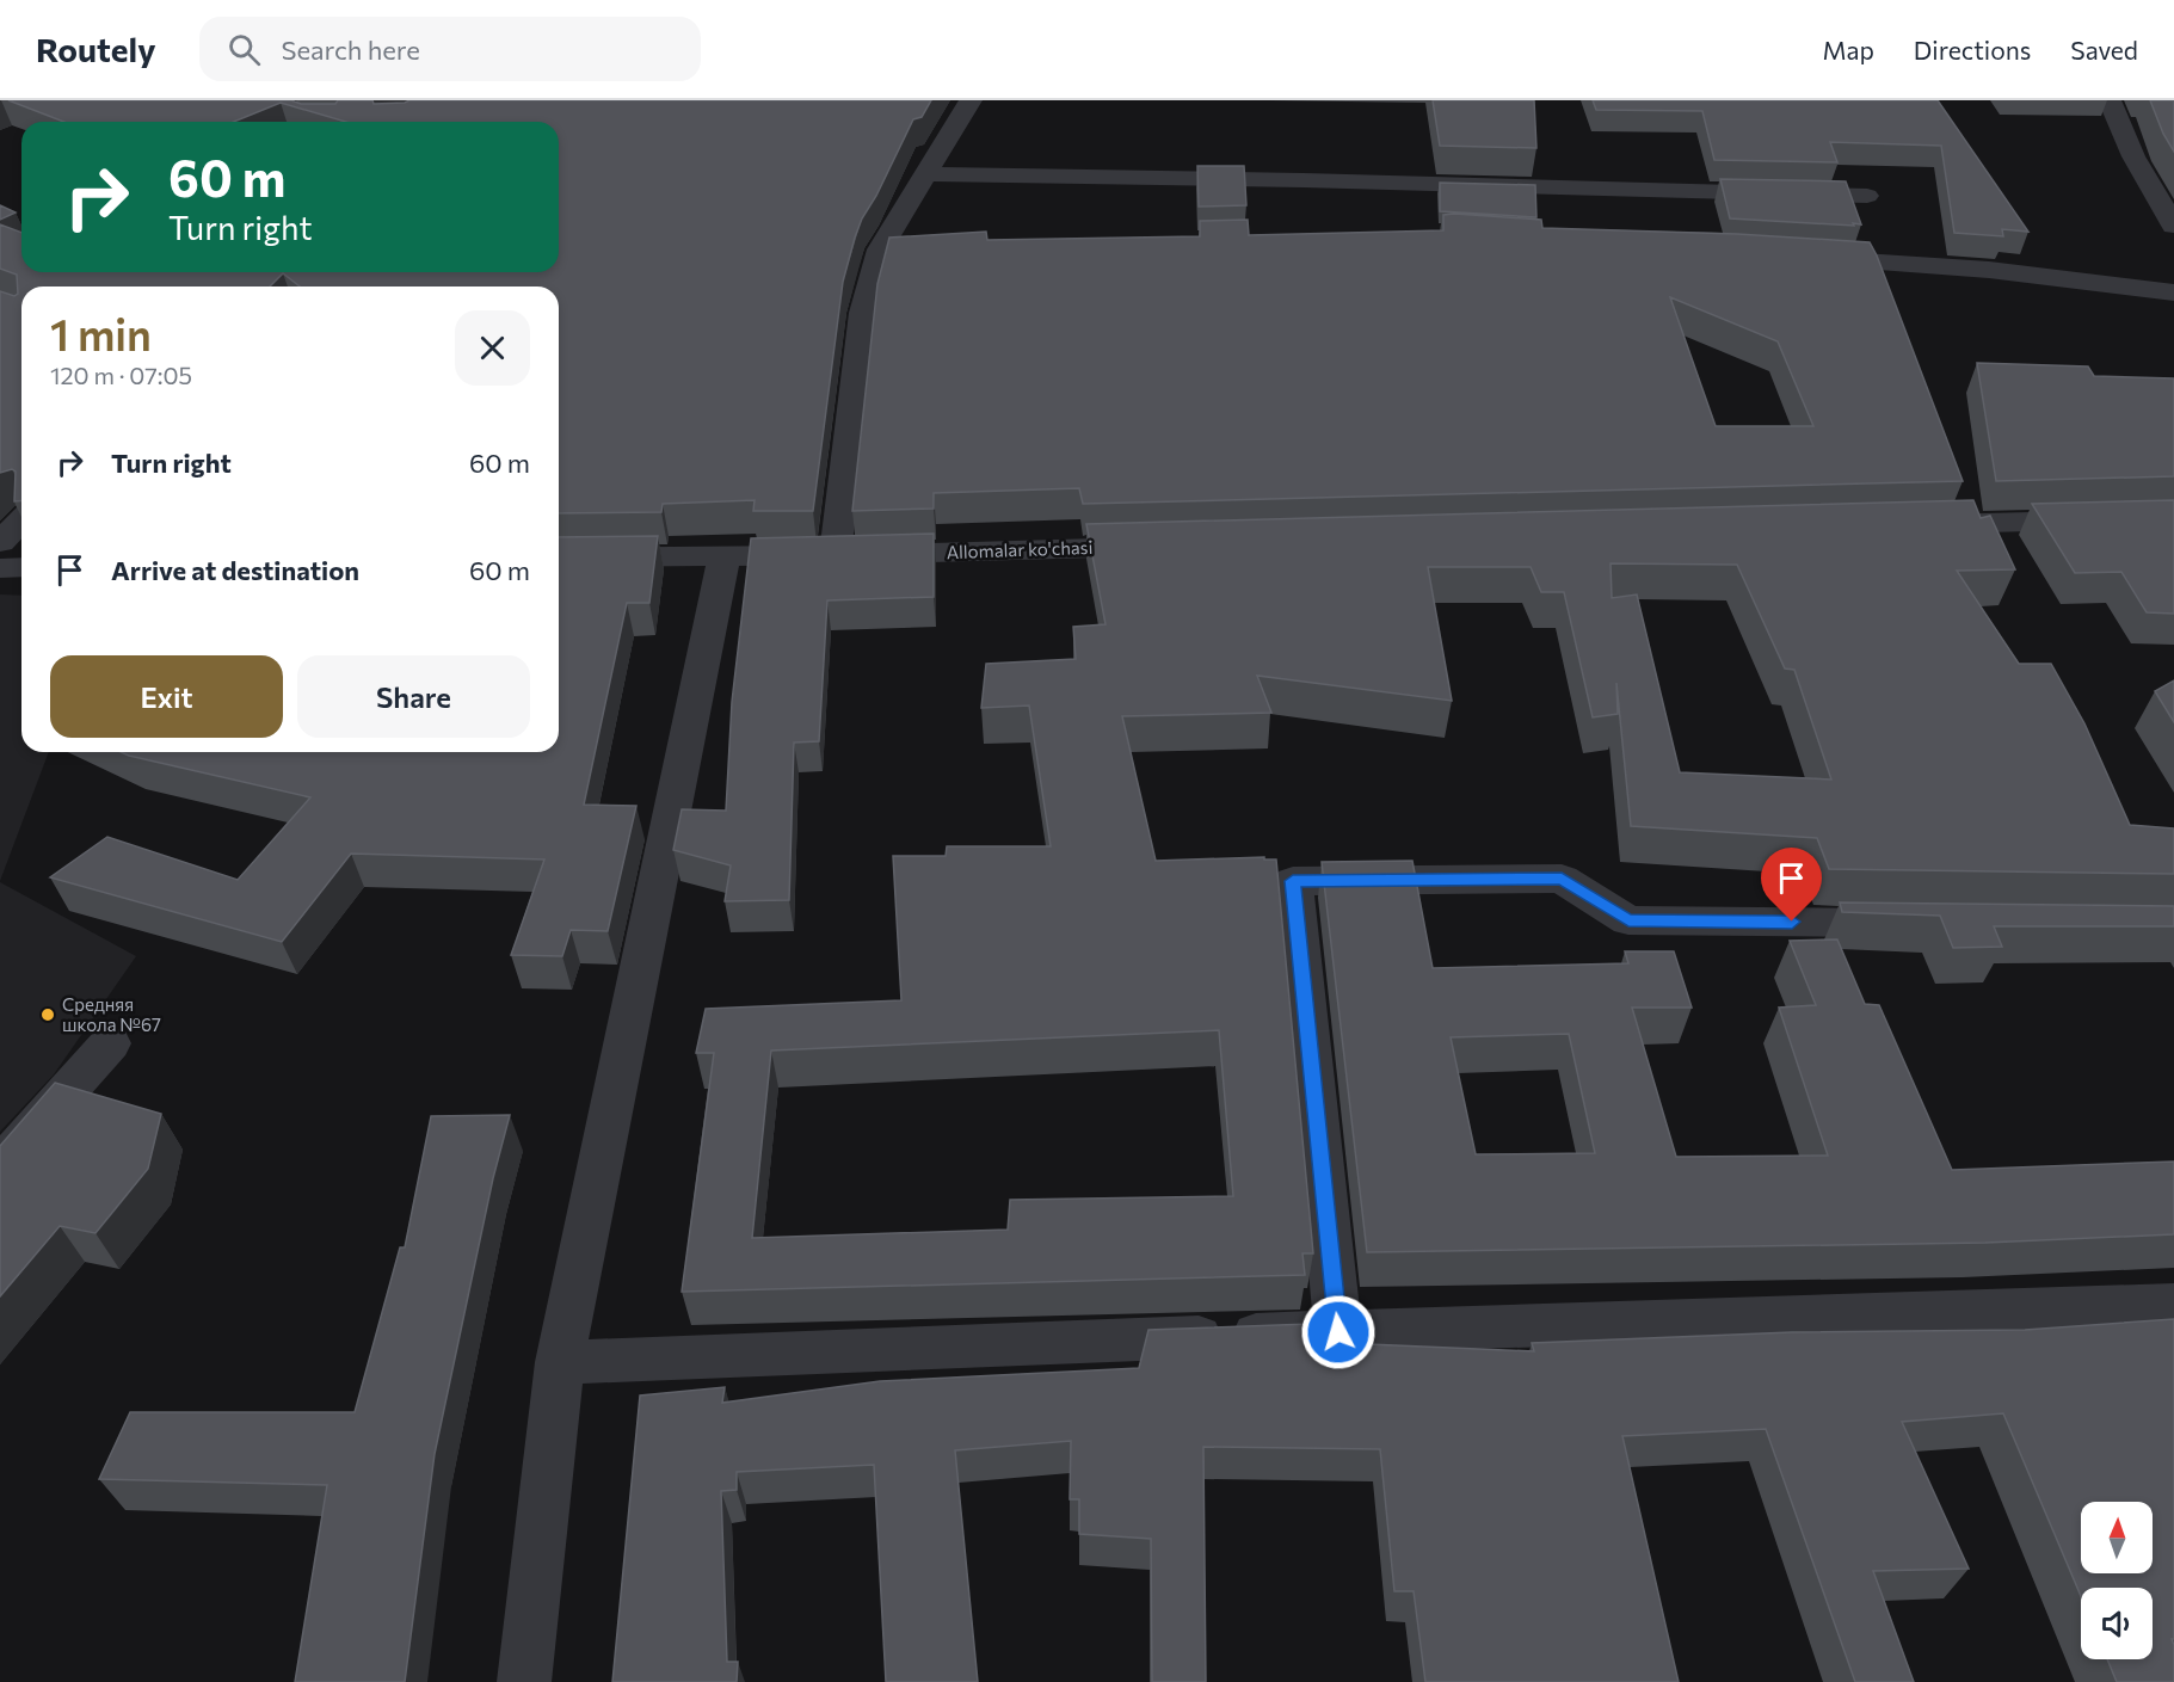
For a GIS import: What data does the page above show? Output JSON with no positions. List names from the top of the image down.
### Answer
{
  "streets": {
    "street": ["Allomalar ko'chasi"]
  },
  "places": ["Средняя школа №67"],
  "north": "top",
  "page": {
    "header": "Routely",
    "search": "Search here",
    "nav": ["Map", "Directions", "Saved"],
    "turn": ["60 m", "Turn right"],
    "heading": ["1 min", "120 m · 07:05"],
    "list": [
      {
        "name": "Turn right",
        "value": "60 m"
      },
      {
        "name": "Arrive at destination",
        "value": "60 m"
      }
    ],
    "buttons": ["Exit", "Share"]
  }
}
